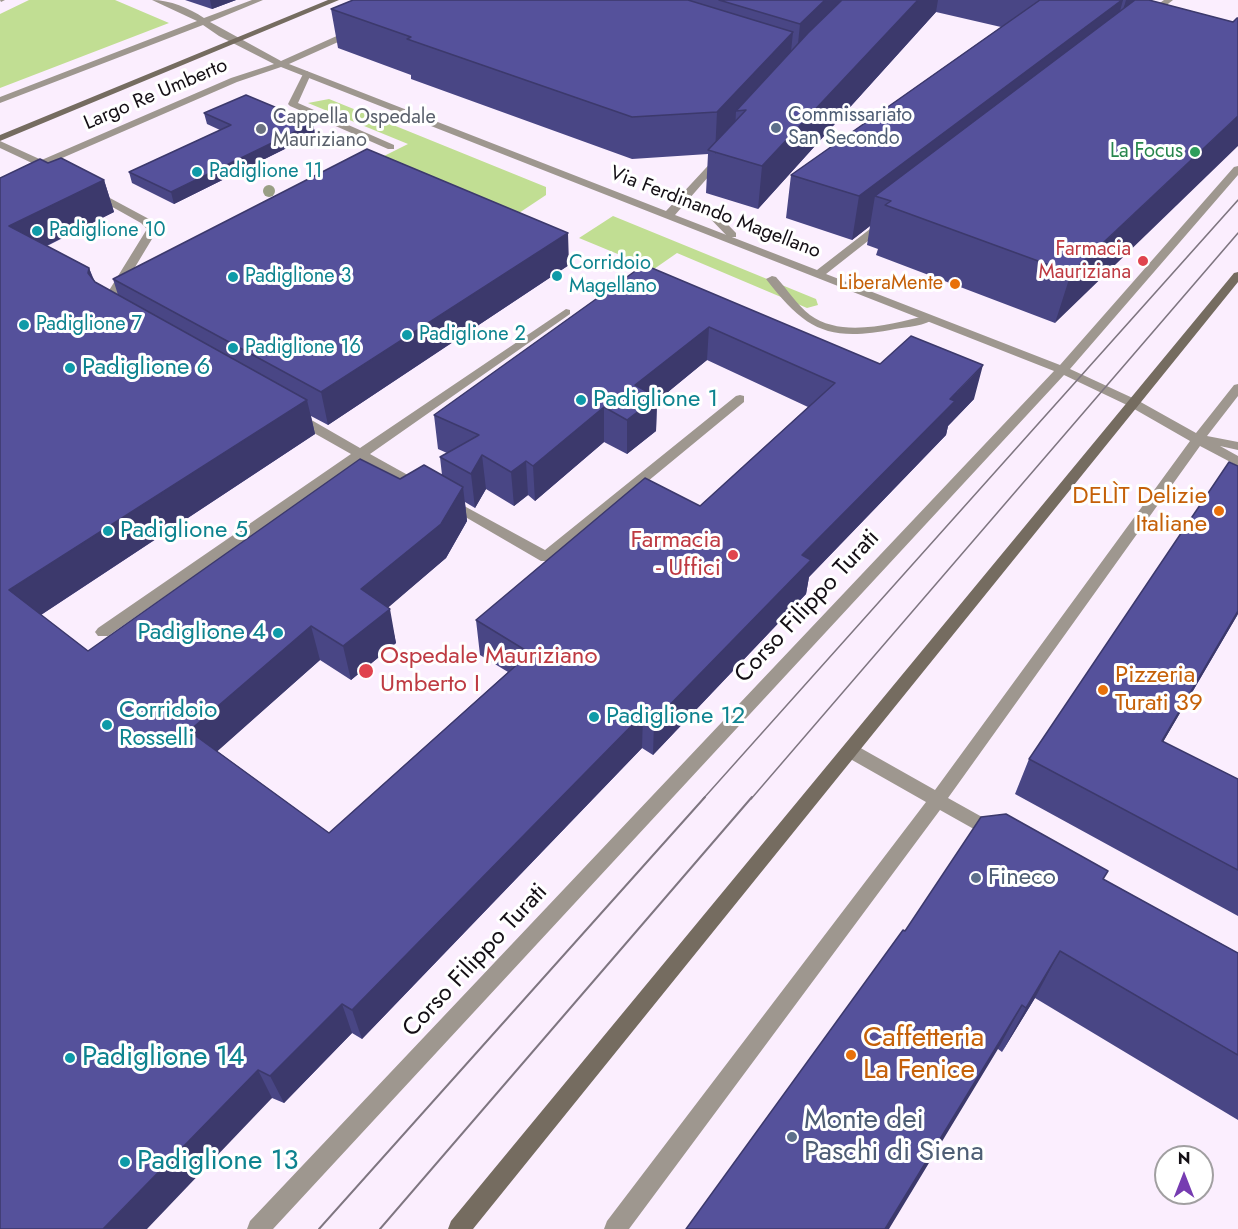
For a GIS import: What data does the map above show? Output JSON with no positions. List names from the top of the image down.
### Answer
{
  "streets": {
    "main road": ["Largo Re Umberto"],
    "street": ["Via Ferdinando Magellano", "Corso Filippo Turati"]
  },
  "crossings": [
    ["Largo Re Umberto", "Via Ferdinando Magellano"],
    ["Via Ferdinando Magellano", "Corso Filippo Turati"]
  ],
  "places": [
    "Commissariato San Secondo",
    "Cappella Ospedale Mauriziano",
    "La Focus",
    "Padiglione 11",
    "Padiglione 10",
    "Farmacia Mauriziana",
    "Corridoio Magellano",
    "Padiglione 3",
    "LiberaMente",
    "Padiglione 7",
    "Padiglione 2",
    "Padiglione 16",
    "Padiglione 6",
    "Padiglione 1",
    "DELÌT Delizie Italiane",
    "Padiglione 5",
    "Farmacia - Uffici",
    "Padiglione 4",
    "Ospedale Mauriziano Umberto I",
    "Pizzeria Turati 39",
    "Padiglione 12",
    "Corridoio Rosselli",
    "Fineco",
    "Caffetteria La Fenice",
    "Padiglione 14",
    "Monte dei Paschi di Siena",
    "Padiglione 13"
  ],
  "north": "top"
}
